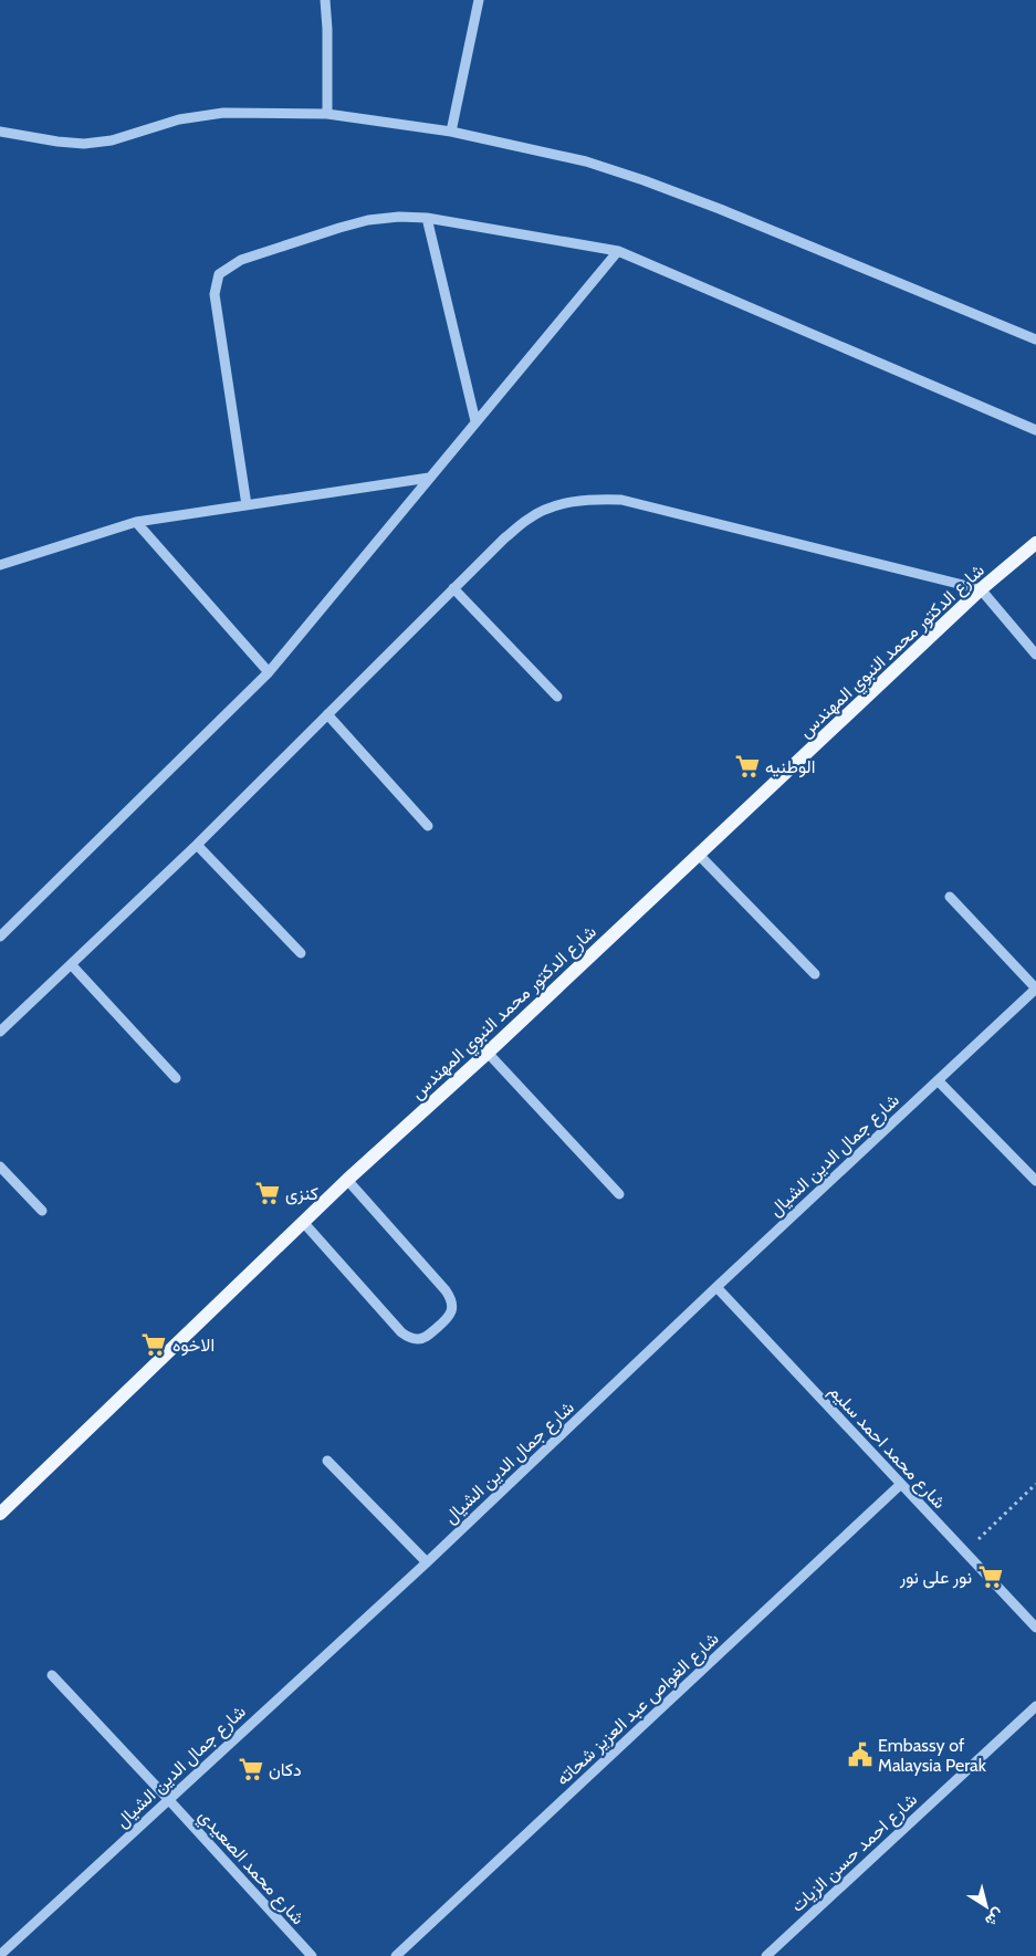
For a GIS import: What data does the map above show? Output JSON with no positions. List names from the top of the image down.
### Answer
{
  "streets": {
    "main road": ["شارع الدكتور محمد النبوي المهندس"],
    "street": [
      "شارع جمال الدين الشيال",
      "شارع محمد احمد سليم",
      "شارع الغواص عبد العزيز شحاته",
      "شارع احمد حسن الزيات",
      "شارع محمد الصعيدي"
    ]
  },
  "crossings": [
    ["شارع جمال الدين الشيال", "شارع محمد احمد سليم"],
    ["شارع جمال الدين الشيال", "شارع محمد الصعيدي"],
    ["شارع محمد احمد سليم", "شارع الغواص عبد العزيز شحاته"]
  ],
  "places": {
    "supermarket": [
      "الوطنيه",
      "كنزى",
      "الاخوه",
      "نور على نور",
      "دكان"
    ],
    "public building": ["Embassy of Malaysia Perak"]
  },
  "north": "bottom right"
}
